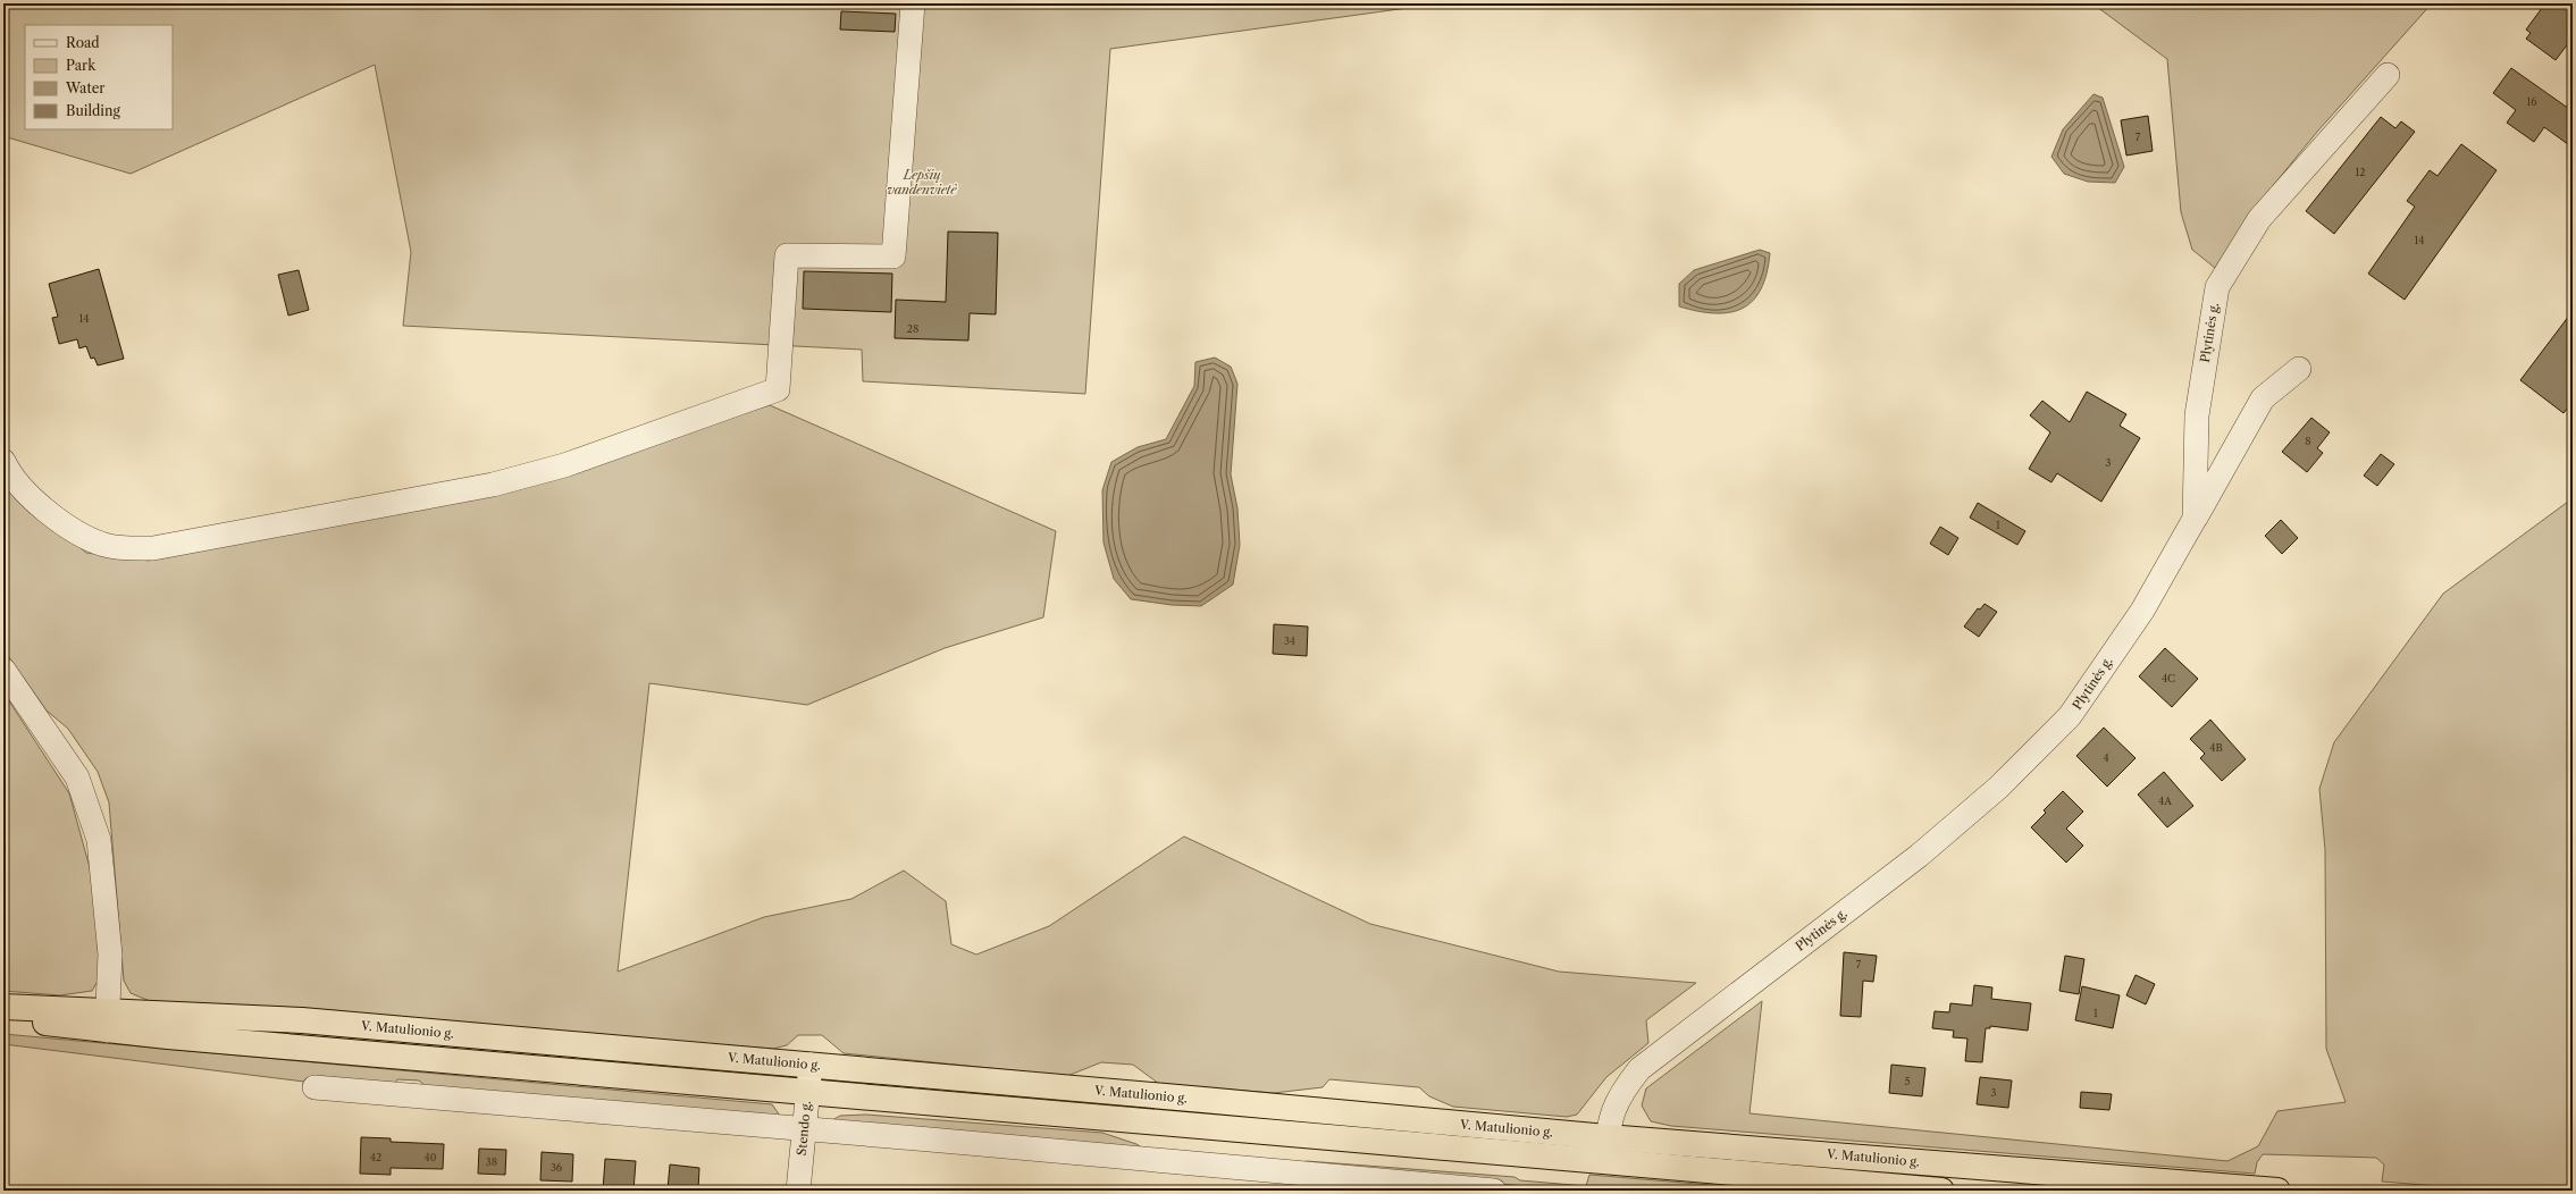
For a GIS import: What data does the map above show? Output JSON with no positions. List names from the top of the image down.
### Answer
{
  "streets": {
    "highway": ["V. Matulionio g."],
    "street": ["Plytinės g.", "Stendo g."]
  },
  "crossings": [
    ["Plytinės g.", "V. Matulionio g."],
    ["V. Matulionio g.", "Stendo g."]
  ],
  "parks": ["Lepšių vandenvietė"],
  "house_numbers": [
    "16",
    "7",
    "12",
    "14",
    "14",
    "28",
    "8",
    "3",
    "1",
    "34",
    "4C",
    "4B",
    "4",
    "4A",
    "7",
    "1",
    "5",
    "3",
    "42",
    "40",
    "38",
    "36"
  ],
  "legend": [
    "Road",
    "Park",
    "Water",
    "Building"
  ]
}
